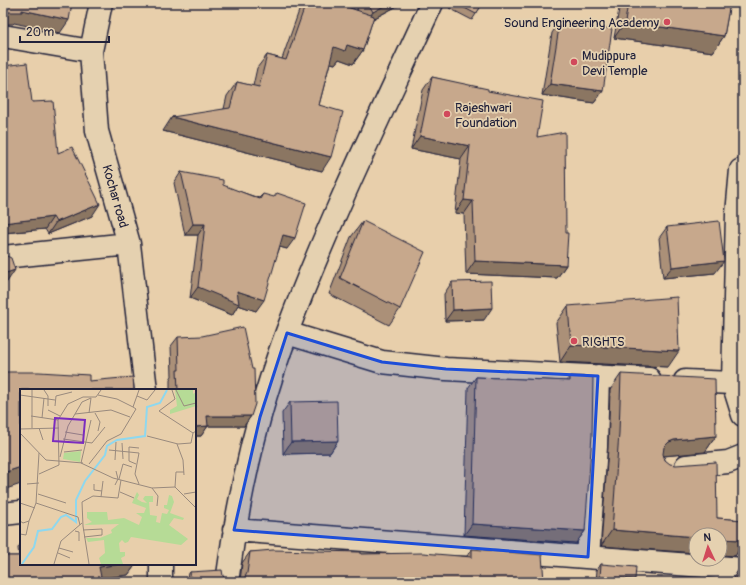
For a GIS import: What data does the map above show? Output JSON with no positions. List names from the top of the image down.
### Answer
{
  "streets": {
    "street": ["Kochar road"]
  },
  "places": [
    "Sound Engineering Academy",
    "Mudippura Devi Temple",
    "Rajeshwari Foundation",
    "RIGHTS"
  ],
  "scale_bar": "20 m",
  "north": "top"
}
